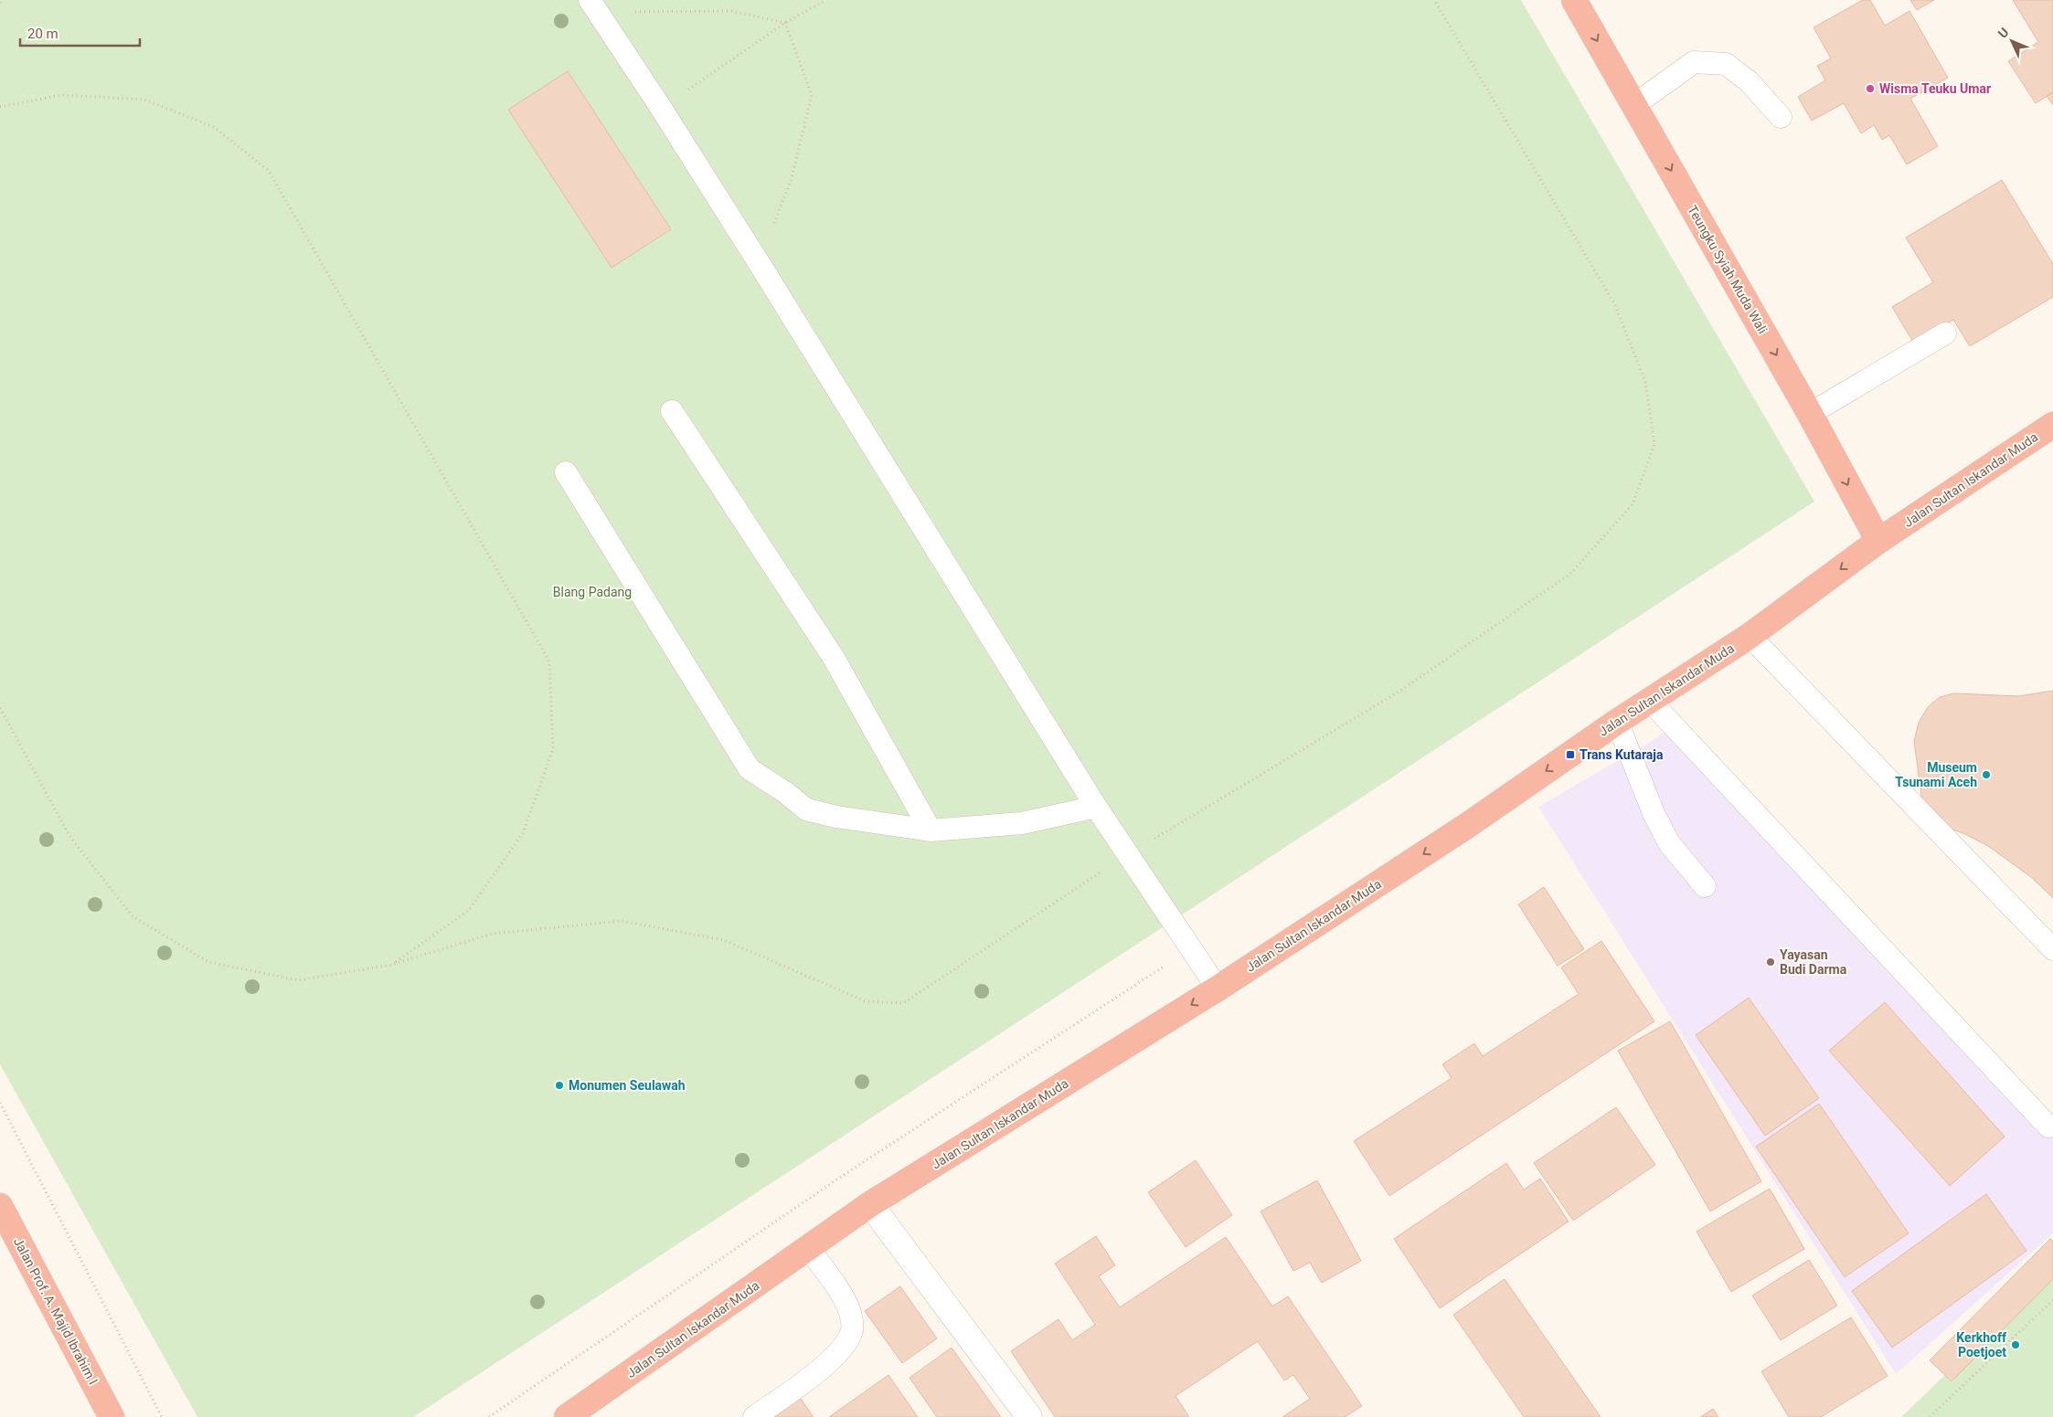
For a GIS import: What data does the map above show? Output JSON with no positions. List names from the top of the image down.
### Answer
{
  "streets": {
    "highway": ["Teungku Syiah Muda Wali", "Jalan Sultan Iskandar Muda", "Jalan Prof. A. Majid Ibrahim I"]
  },
  "crossings": [
    ["Teungku Syiah Muda Wali", "Jalan Sultan Iskandar Muda"]
  ],
  "one_way": ["Teungku Syiah Muda Wali", "Jalan Sultan Iskandar Muda"],
  "parks": ["Blang Padang"],
  "places": {
    "other": [
      "Wisma Teuku Umar",
      "Museum Tsunami Aceh",
      "Yayasan Budi Darma",
      "Monumen Seulawah",
      "Kerkhoff Poetjoet"
    ],
    "transit": ["Trans Kutaraja"]
  },
  "scale_bar": "20 m",
  "north": "top left"
}
